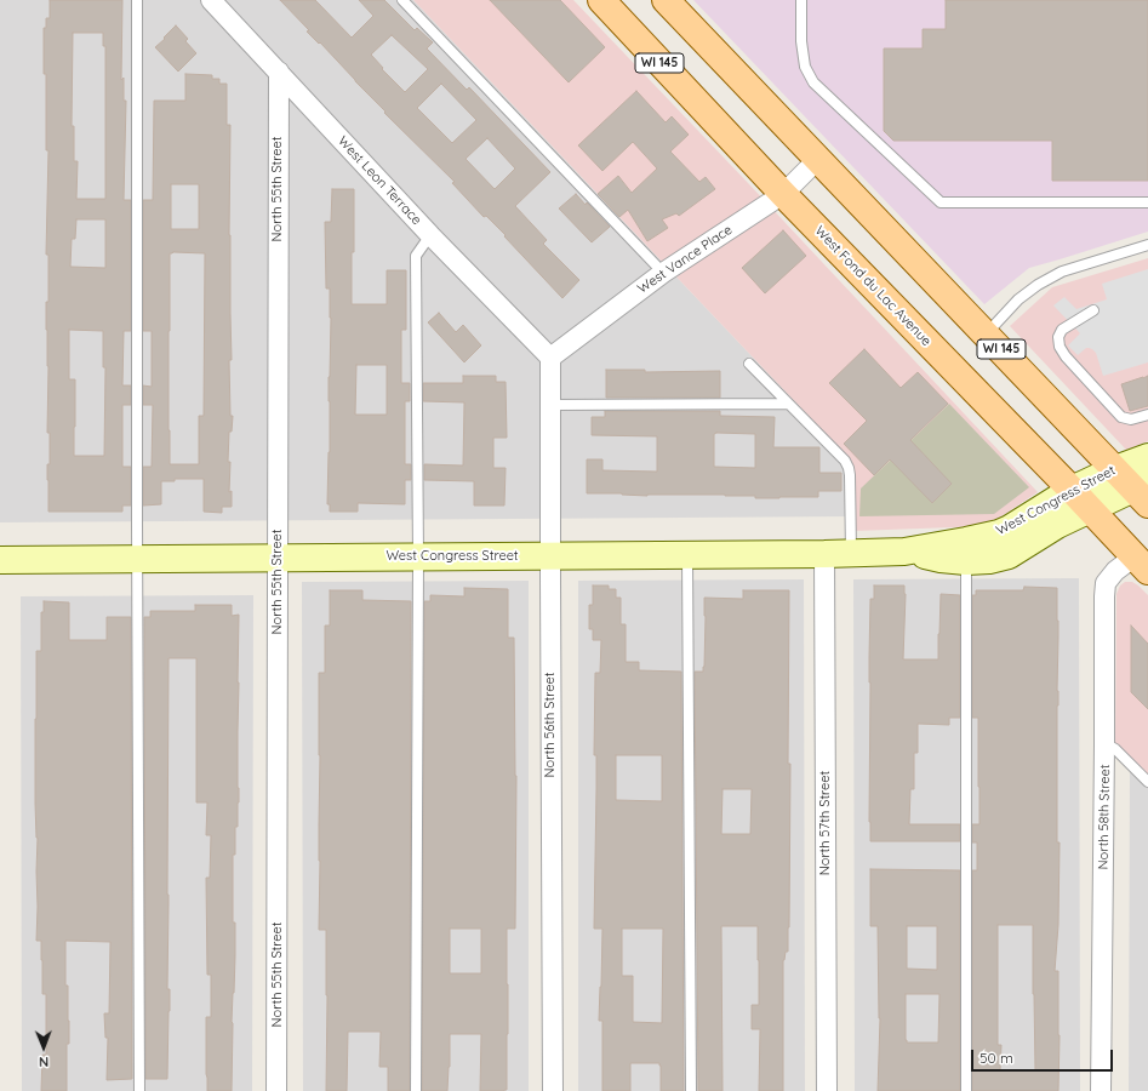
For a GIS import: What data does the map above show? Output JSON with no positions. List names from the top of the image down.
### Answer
{
  "streets": {
    "main road": ["WI 145", "West Fond du Lac Avenue"],
    "street": [
      "West Leon Terrace",
      "North 55th Street",
      "West Vance Place",
      "West Congress Street",
      "North 56th Street",
      "North 58th Street",
      "North 57th Street"
    ]
  },
  "crossings": [
    ["WI 145", "West Vance Place"],
    ["WI 145", "West Congress Street"],
    ["West Leon Terrace", "North 55th Street"],
    ["West Leon Terrace", "West Vance Place"],
    ["West Leon Terrace", "North 56th Street"],
    ["North 55th Street", "West Congress Street"],
    ["West Vance Place", "West Fond du Lac Avenue"],
    ["West Vance Place", "North 56th Street"],
    ["West Fond du Lac Avenue", "West Congress Street"],
    ["West Fond du Lac Avenue", "North 58th Street"],
    ["West Congress Street", "North 56th Street"],
    ["West Congress Street", "North 57th Street"]
  ],
  "scale_bar": "50 m",
  "north": "bottom"
}
